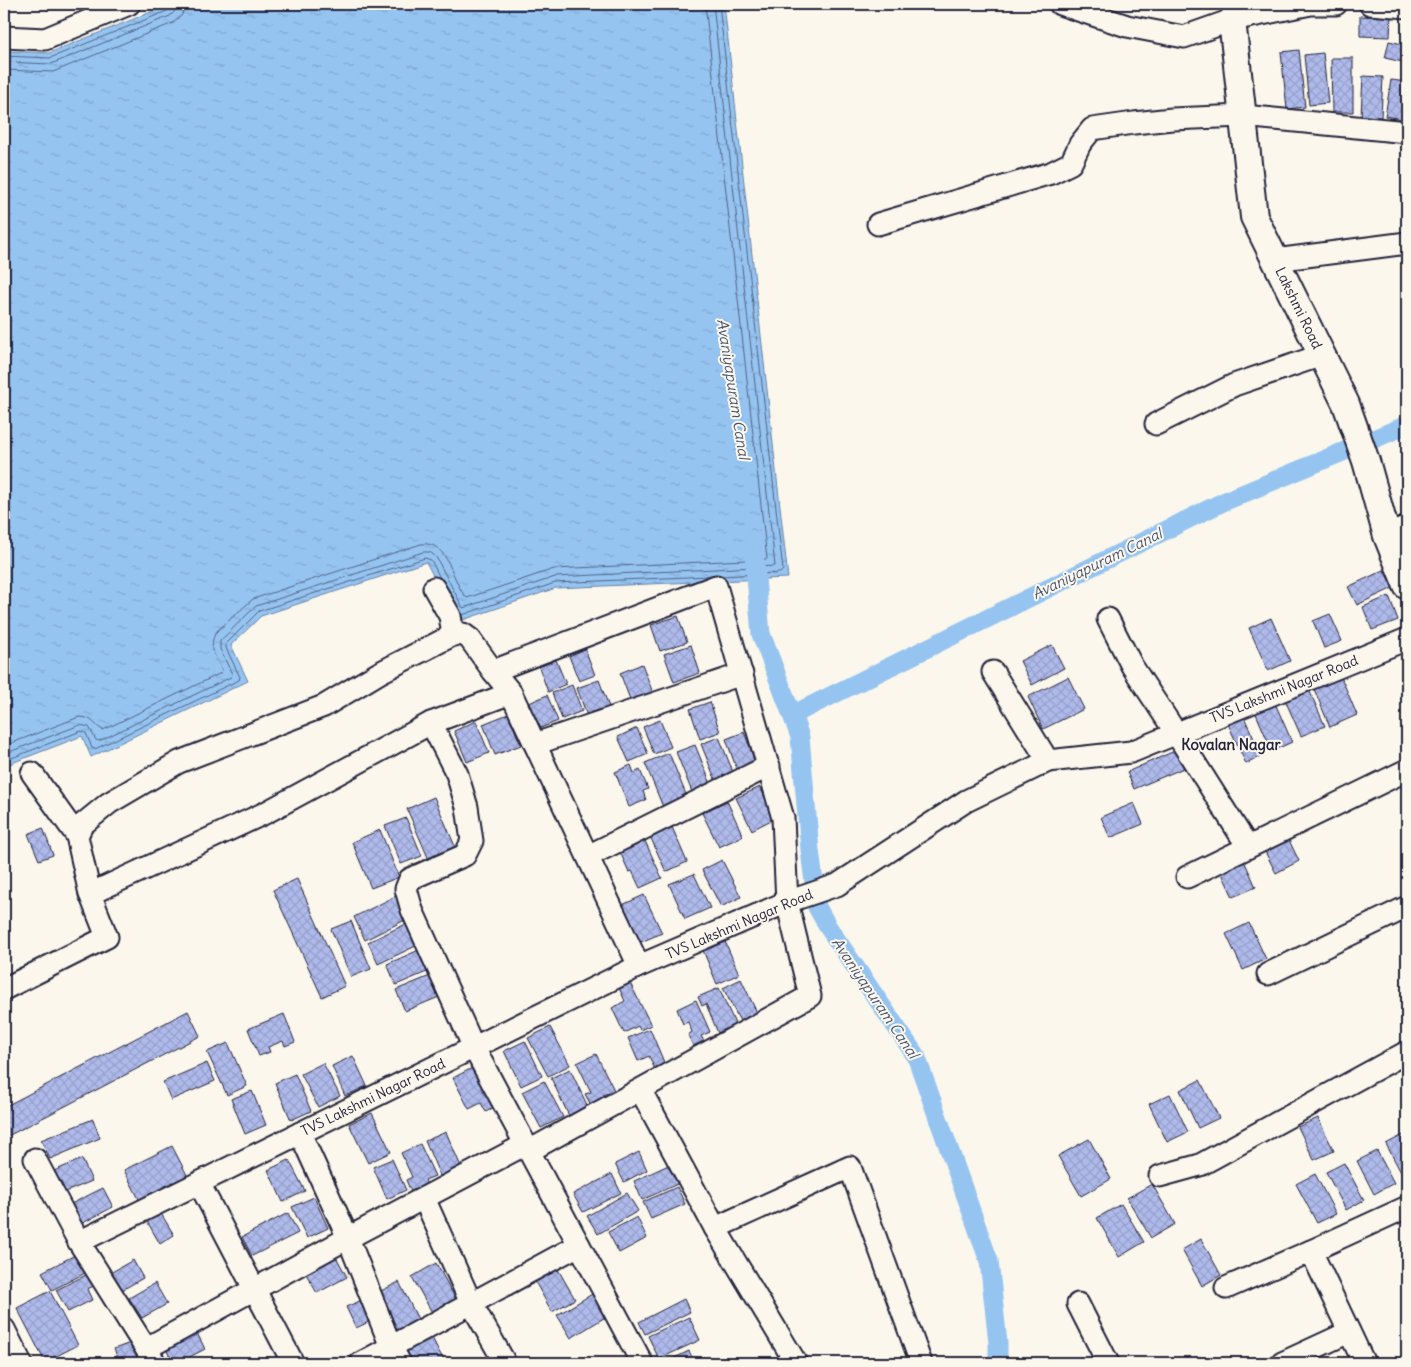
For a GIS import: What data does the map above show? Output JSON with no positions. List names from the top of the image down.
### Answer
{
  "streets": {
    "street": ["Lakshmi Road", "TVS Lakshmi Nagar Road"]
  },
  "districts": ["Kovalan Nagar"],
  "water": ["Avaniyapuram Canal"]
}
